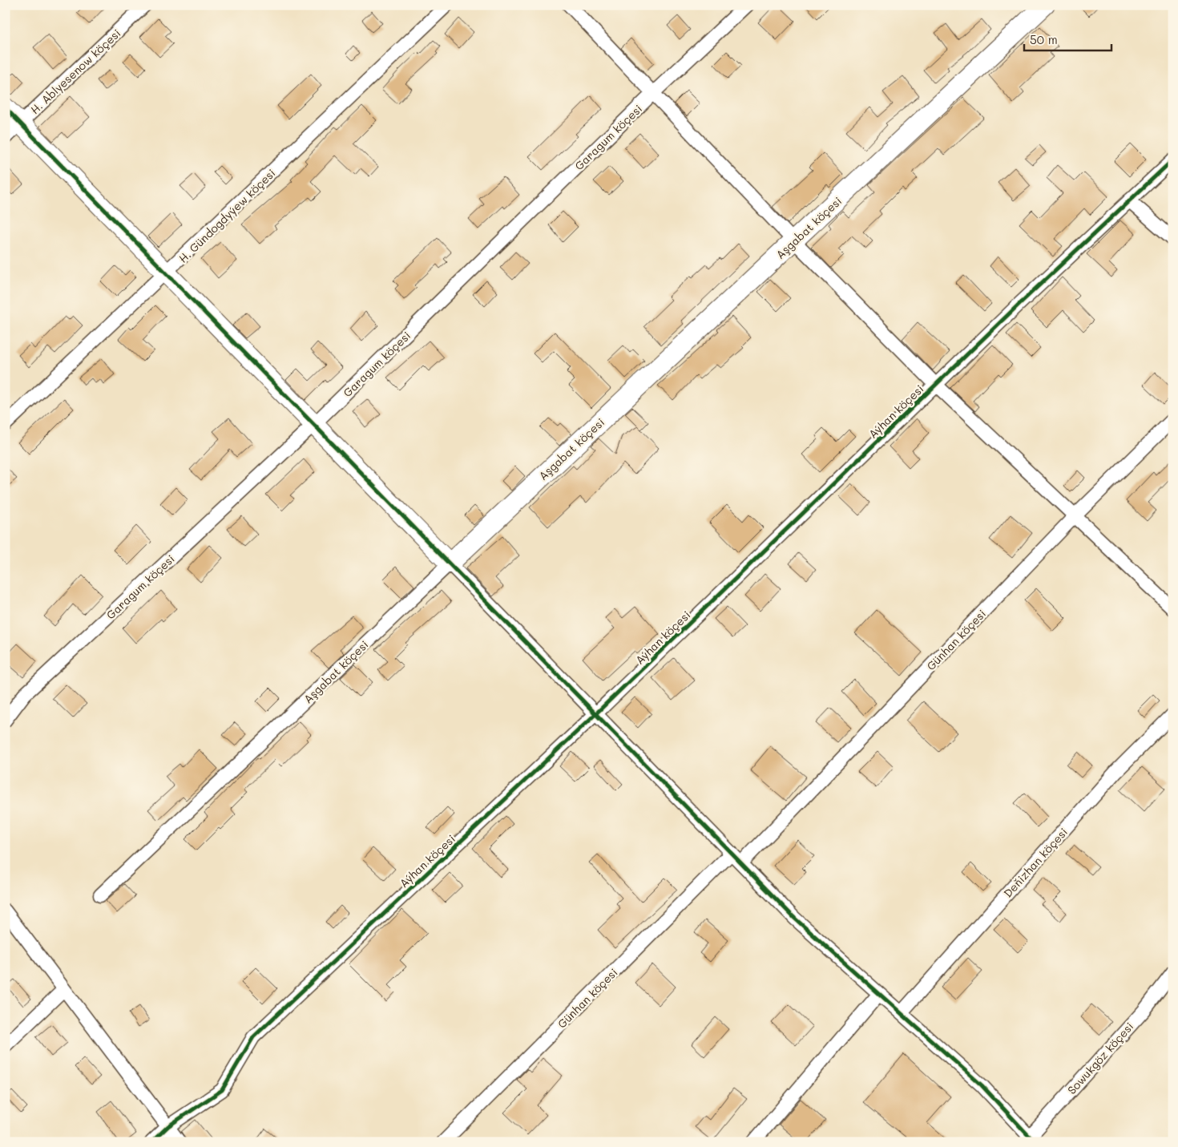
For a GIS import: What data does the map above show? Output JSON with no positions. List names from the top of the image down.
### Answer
{
  "streets": {
    "street": [
      "H. Ablyesenow köçesi",
      "Garagum köçesi",
      "H. Gündogdyýew köçesi",
      "Aşgabat köçesi",
      "Aýhan köçesi",
      "Günhan köçesi",
      "Deňizhan köçesi",
      "Sowukgöz köçesi"
    ]
  },
  "scale_bar": "50 m"
}
